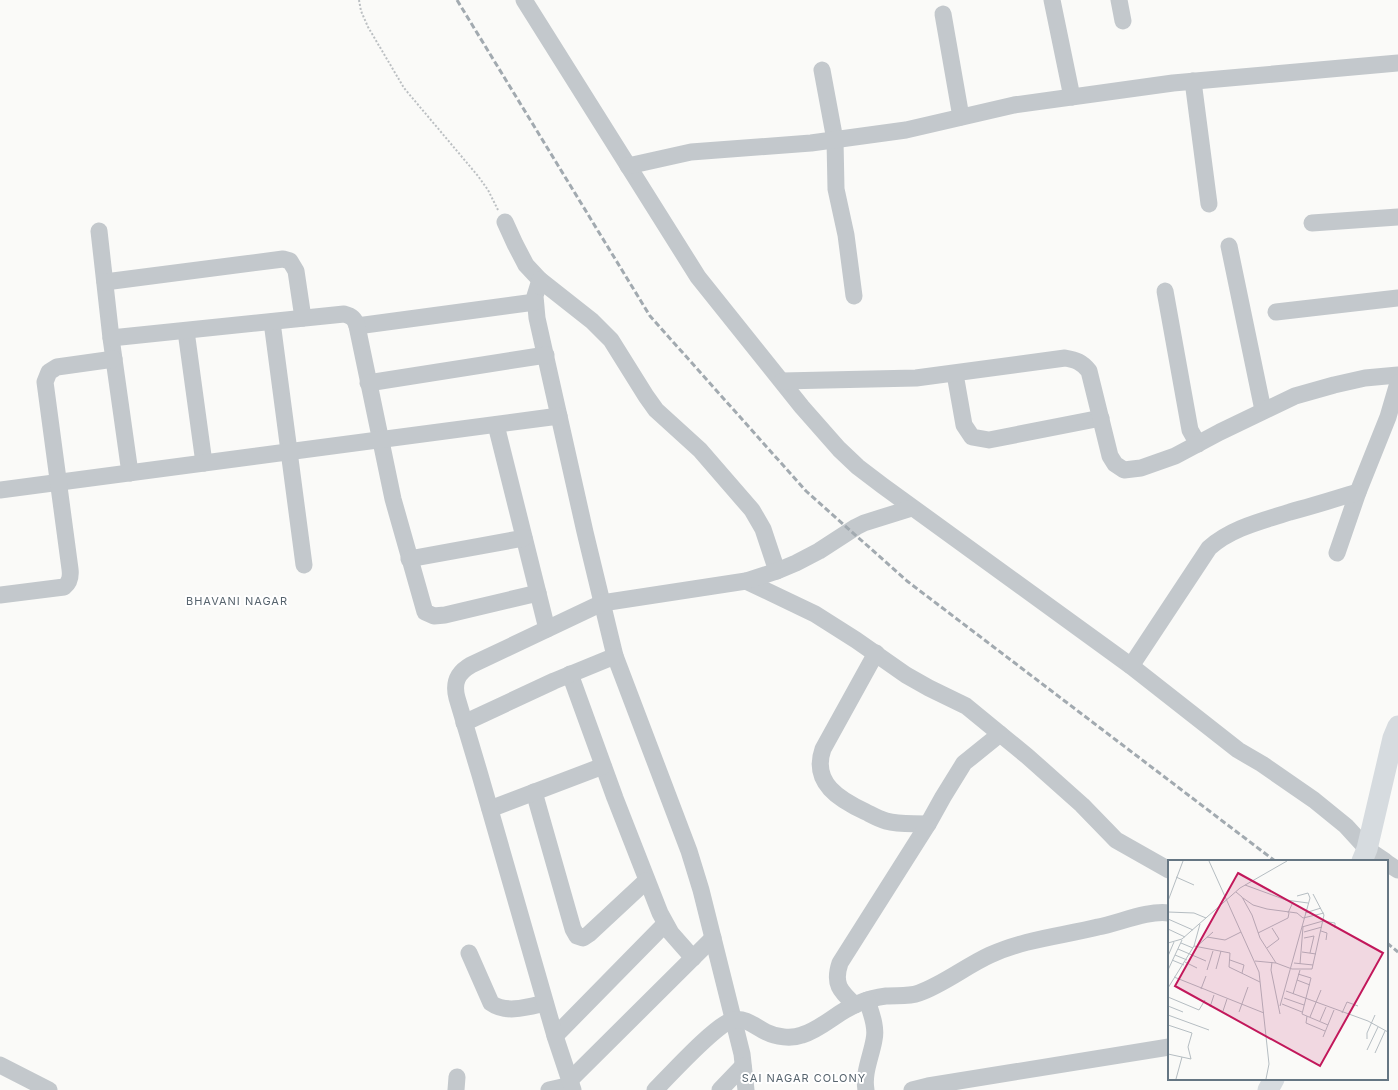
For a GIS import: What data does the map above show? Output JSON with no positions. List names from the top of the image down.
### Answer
{
  "districts": ["BHAVANI NAGAR", "SAI NAGAR COLONY"]
}
